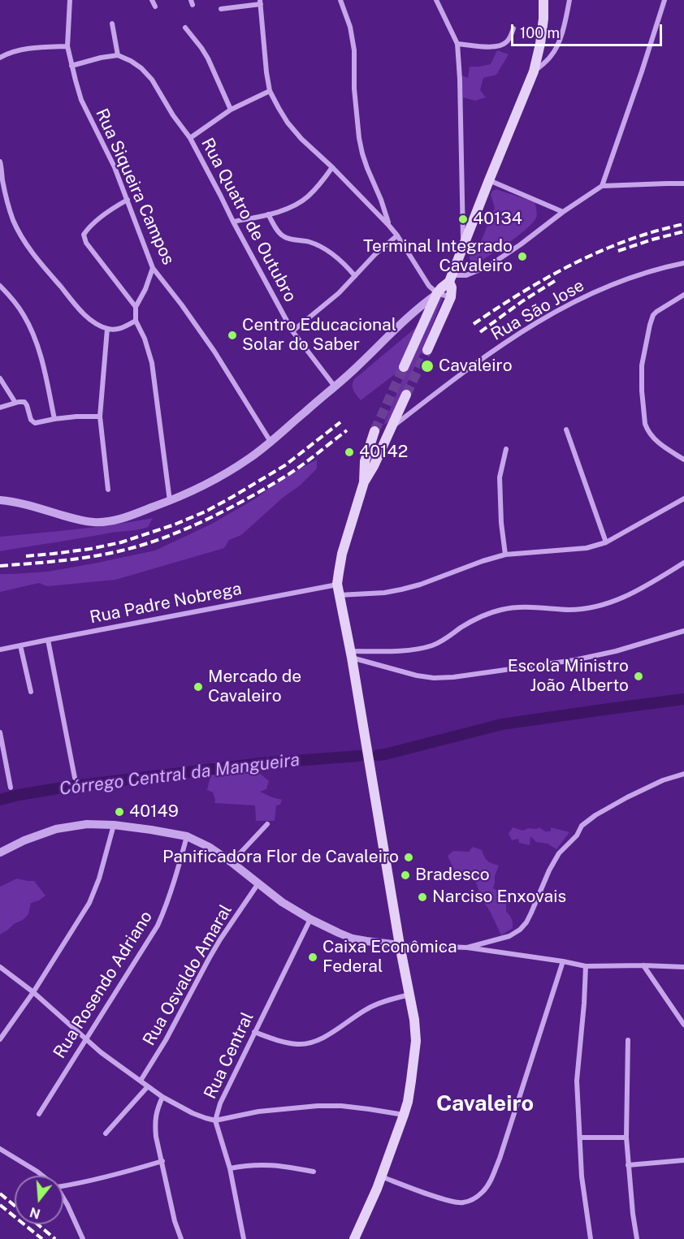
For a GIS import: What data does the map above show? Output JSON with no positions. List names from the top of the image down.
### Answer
{
  "streets": {
    "street": [
      "Rua Siqueira Campos",
      "Rua Quatro de Outubro",
      "Rua São Jose",
      "Rua Padre Nobrega",
      "Rua Osvaldo Amaral",
      "Rua Rosendo Adriano",
      "Rua Central"
    ]
  },
  "districts": ["Cavaleiro"],
  "water": ["Córrego Central da Mangueira"],
  "places": [
    "40134",
    "Terminal Integrado Cavaleiro",
    "Centro Educacional Solar do Saber",
    "Cavaleiro",
    "40142",
    "Escola Ministro João Alberto",
    "Mercado de Cavaleiro",
    "40149",
    "Panificadora Flor de Cavaleiro",
    "Bradesco",
    "Narciso Enxovais",
    "Caixa Econômica Federal"
  ],
  "scale_bar": "100 m",
  "north": "bottom"
}
